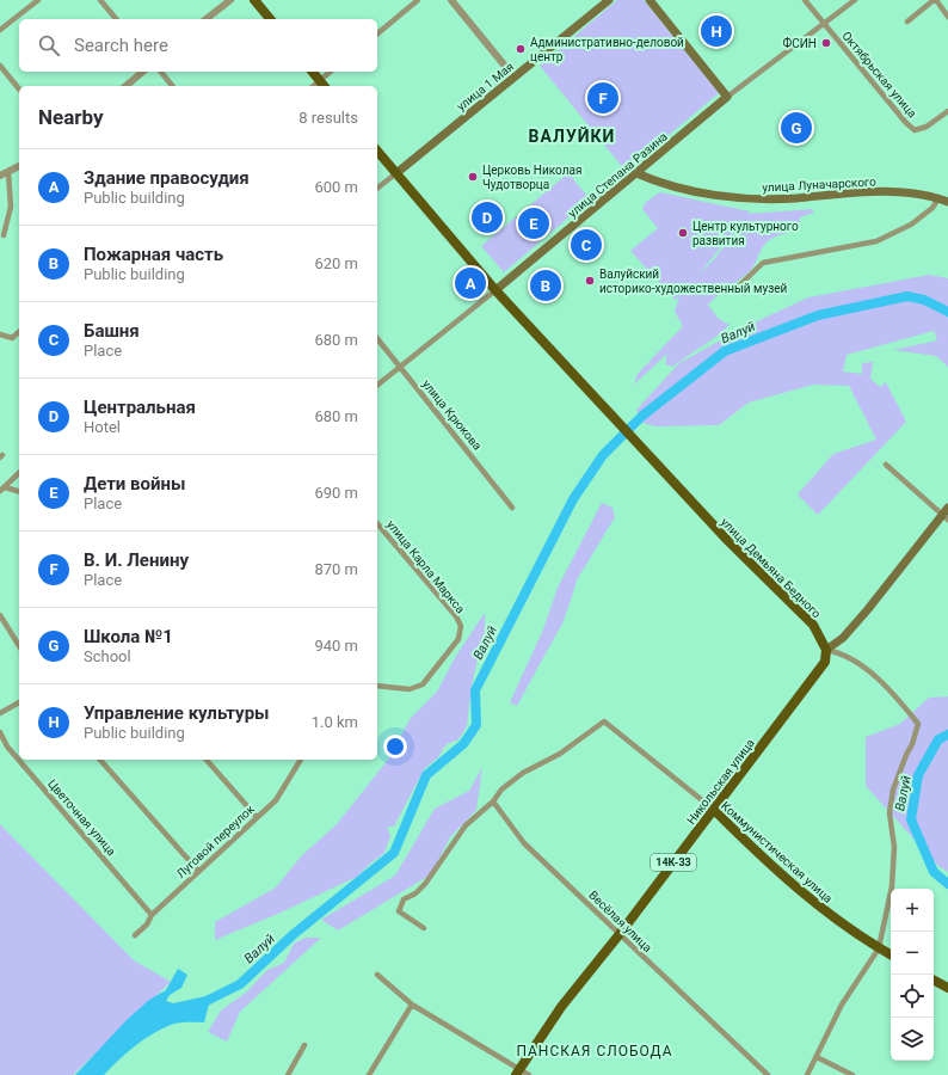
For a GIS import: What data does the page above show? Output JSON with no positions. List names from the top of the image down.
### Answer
{
  "streets": {
    "main road": [
      "улица 1 Мая",
      "улица Степана Разина",
      "улица Луначарского",
      "улица Демьяна Бедного",
      "Никольская улица",
      "Коммунистическая улица",
      "14К-33"
    ],
    "street": [
      "Октябрьская улица",
      "улица Крюкова",
      "улица Карла Маркса",
      "Цветочная улица",
      "Луговой переулок",
      "Весёлая улица"
    ]
  },
  "crossings": [
    ["Октябрьская улица", "улица Степана Разина"],
    ["улица 1 Мая", "улица Демьяна Бедного"],
    ["улица Степана Разина", "улица Луначарского"],
    ["улица Степана Разина", "улица Крюкова"],
    ["улица Степана Разина", "улица Демьяна Бедного"],
    ["улица Демьяна Бедного", "Никольская улица"],
    ["Никольская улица", "Коммунистическая улица"],
    ["Никольская улица", "Весёлая улица"],
    ["Цветочная улица", "Луговой переулок"],
    ["Коммунистическая улица", "Весёлая улица"]
  ],
  "districts": ["ВАЛУЙКИ", "ПАНСКАЯ СЛОБОДА"],
  "water": ["Валуй"],
  "places": [
    "ФСИН",
    "Административно-деловой центр",
    "Церковь Николая Чудотворца",
    "Центр культурного развития",
    "Валуйский историко-художественный музей"
  ],
  "page": {
    "pins": [
      "H",
      "F",
      "G",
      "D",
      "E",
      "C",
      "A",
      "B"
    ],
    "search": "Search here",
    "heading": ["Nearby", "8 results"],
    "list": [
      {
        "mark": "A",
        "name": "Здание правосудия",
        "note": "Public building",
        "value": "600 m"
      },
      {
        "mark": "B",
        "name": "Пожарная часть",
        "note": "Public building",
        "value": "620 m"
      },
      {
        "mark": "C",
        "name": "Башня",
        "note": "Place",
        "value": "680 m"
      },
      {
        "mark": "D",
        "name": "Центральная",
        "note": "Hotel",
        "value": "680 m"
      },
      {
        "mark": "E",
        "name": "Дети войны",
        "note": "Place",
        "value": "690 m"
      },
      {
        "mark": "F",
        "name": "В. И. Ленину",
        "note": "Place",
        "value": "870 m"
      },
      {
        "mark": "G",
        "name": "Школа №1",
        "note": "School",
        "value": "940 m"
      },
      {
        "mark": "H",
        "name": "Управление культуры",
        "note": "Public building",
        "value": "1.0 km"
      }
    ],
    "map_buttons": ["+", "−"]
  }
}
